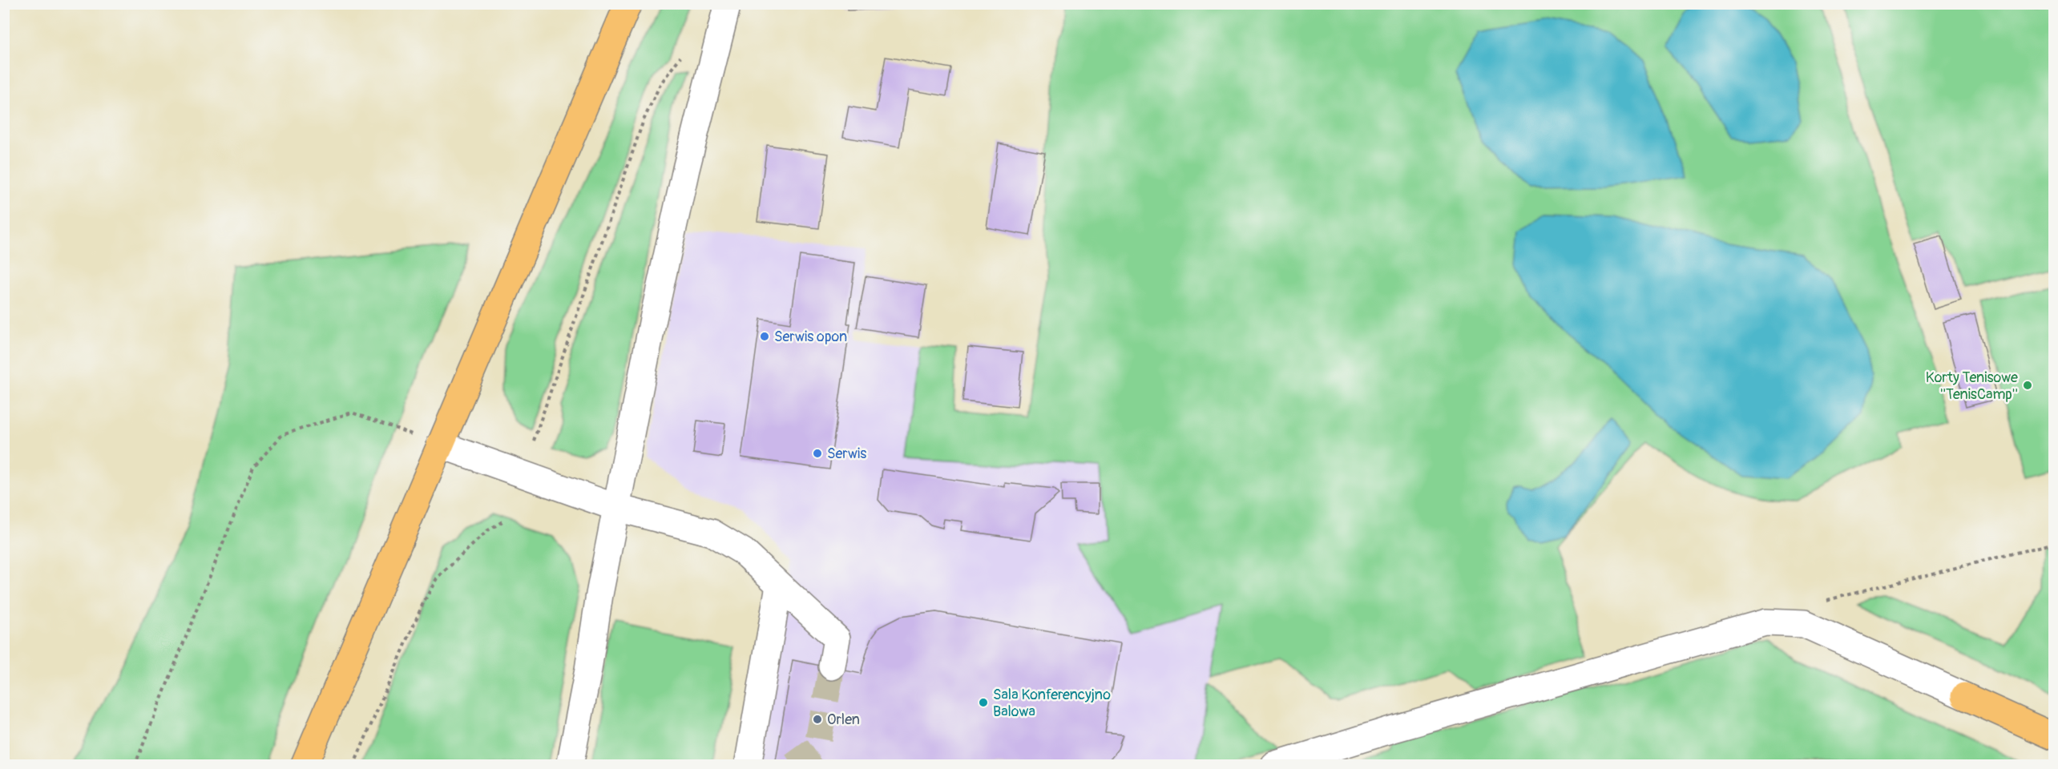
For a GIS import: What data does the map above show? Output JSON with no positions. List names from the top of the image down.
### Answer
{
  "places": [
    "Serwis opon",
    "Korty Tenisowe ''TenisCamp''",
    "Serwis",
    "Sala Konferencyjno Balowa",
    "Orlen"
  ]
}
